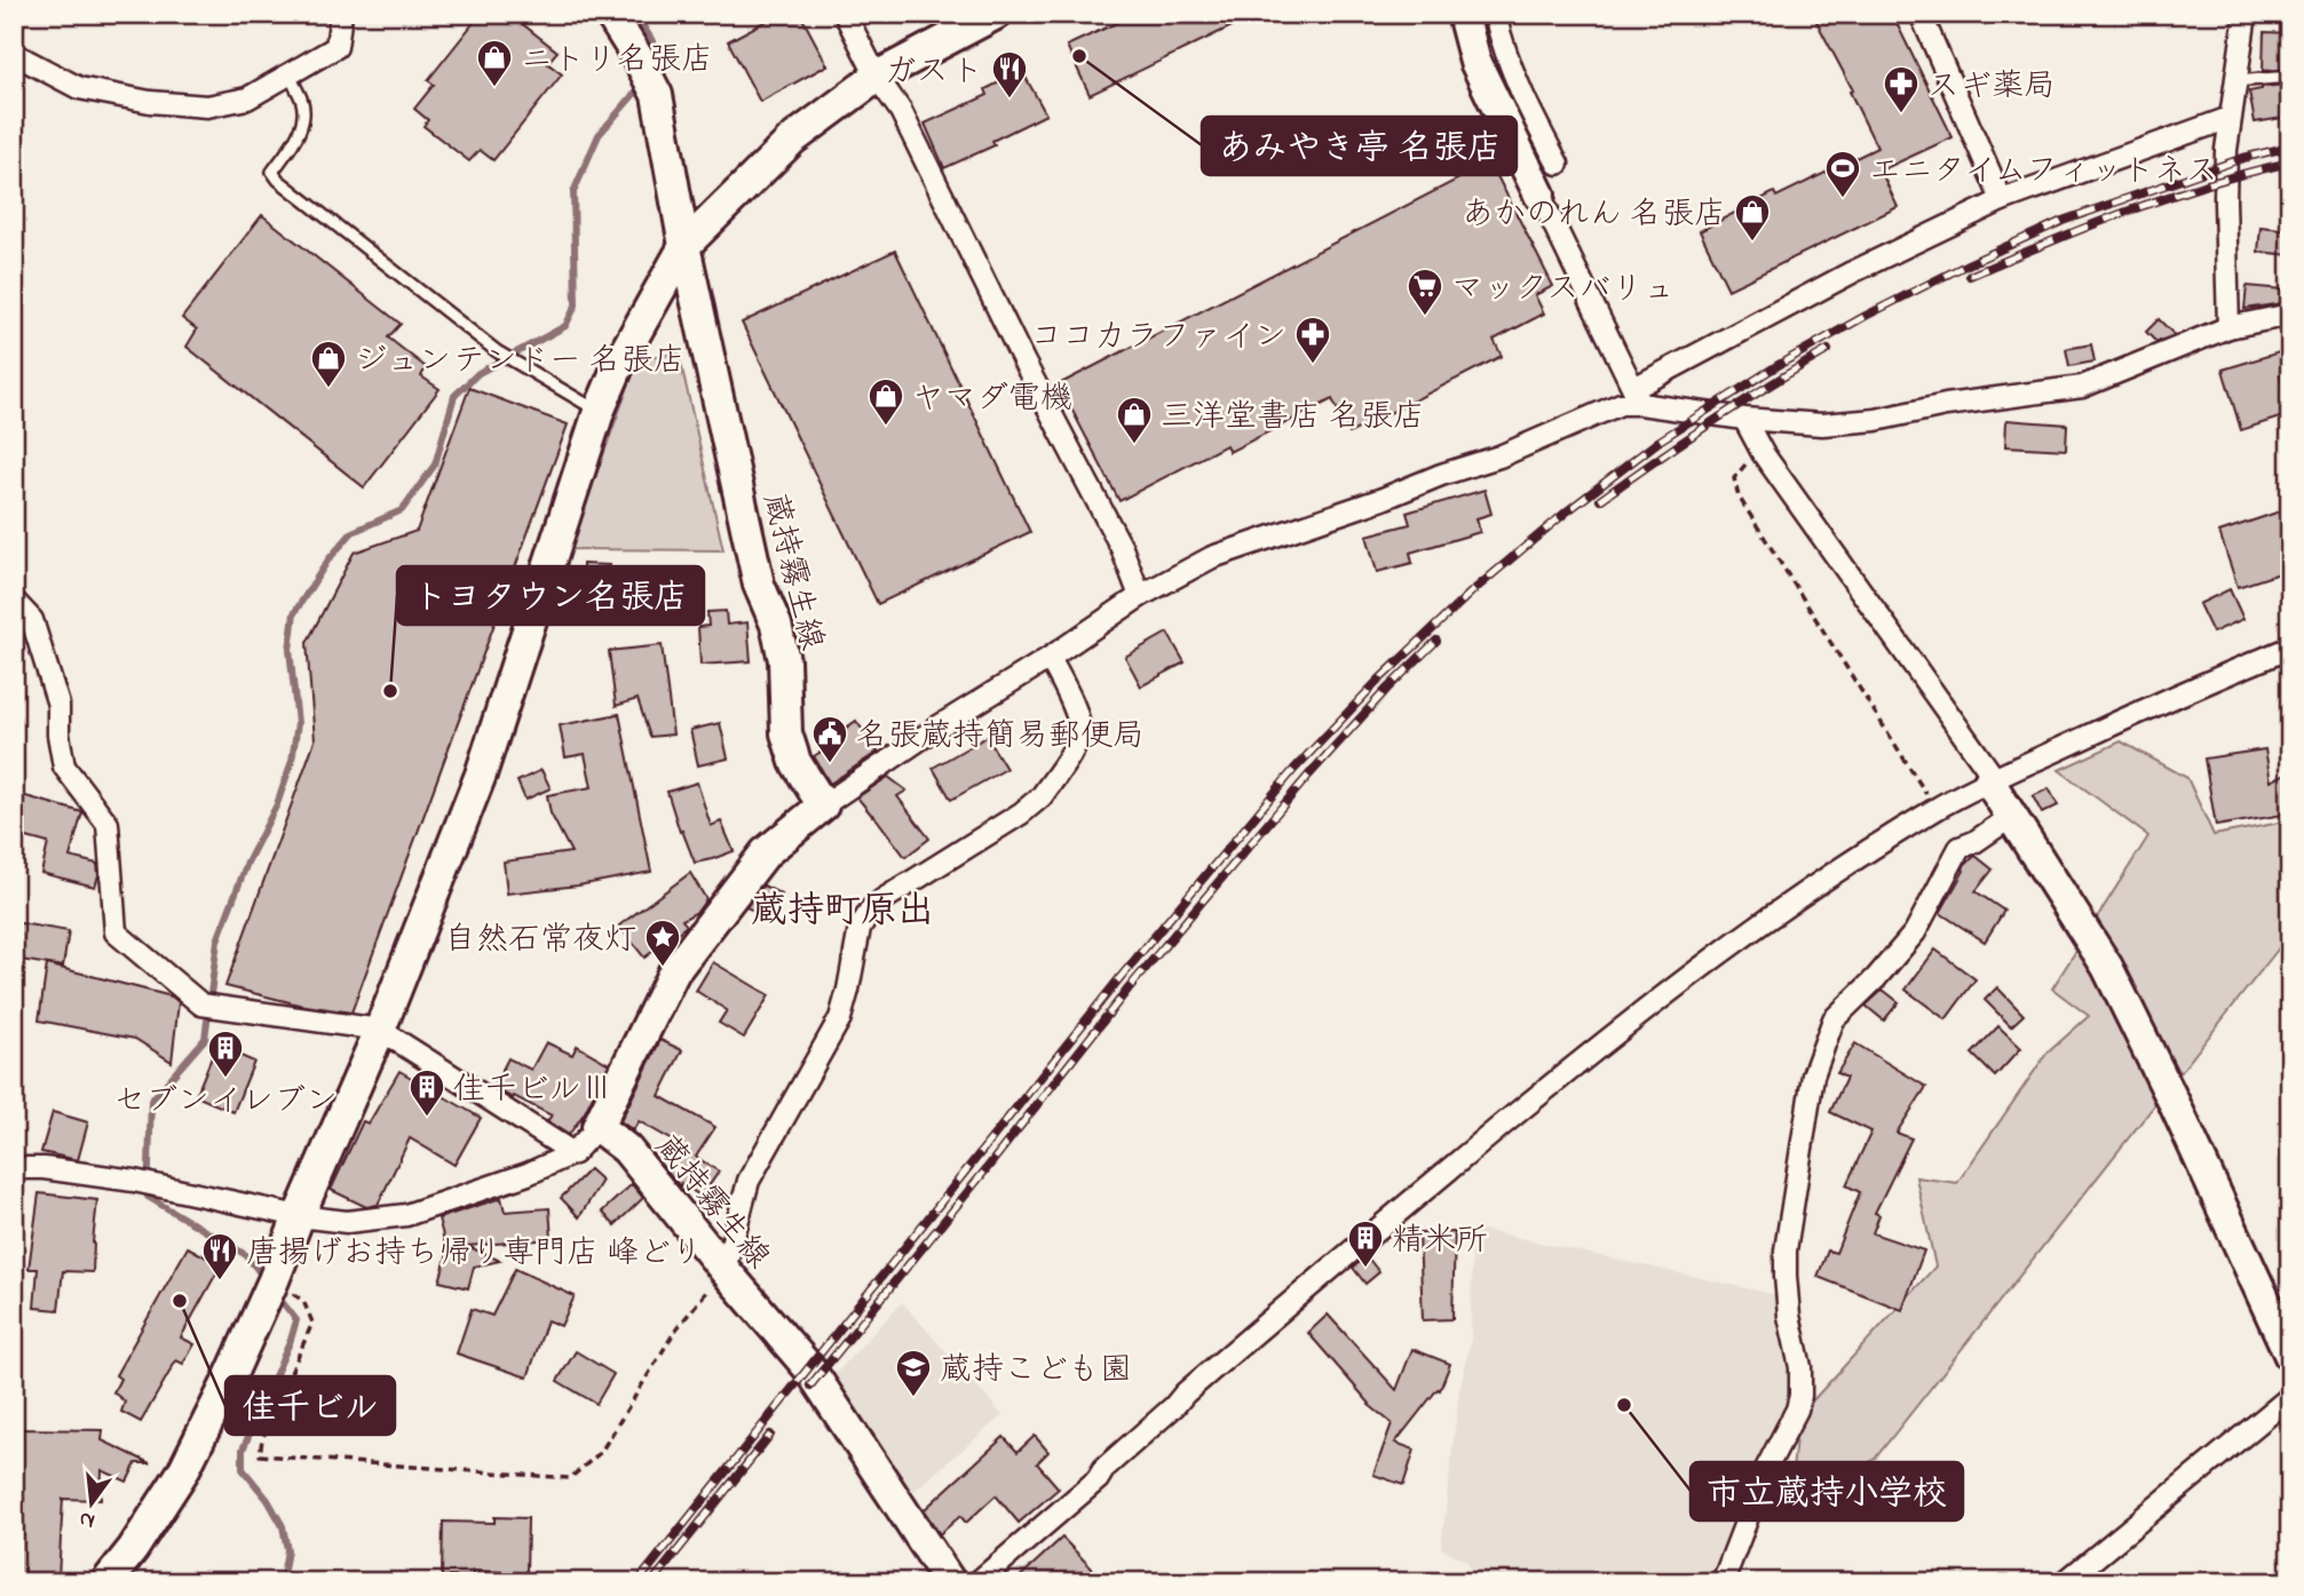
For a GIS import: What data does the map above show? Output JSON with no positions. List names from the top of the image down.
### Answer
{
  "streets": {
    "street": ["蔵持霧生線"]
  },
  "districts": ["蔵持町原出"],
  "places": {
    "other": [
      "あみやき亭 名張店",
      "トヨタウン名張店",
      "佳千ビル",
      "市立蔵持小学校"
    ],
    "shop": [
      "ニトリ名張店",
      "あかのれん 名張店",
      "ジュンテンドー 名張店",
      "ヤマダ電機",
      "三洋堂書店 名張店"
    ],
    "restaurant": ["ガスト", "唐揚げお持ち帰り専門店 峰どり"],
    "pharmacy": ["スギ薬局", "ココカラファイン"],
    "sports": ["エニタイムフィットネス"],
    "supermarket": ["マックスバリュ"],
    "public building": ["名張蔵持簡易郵便局"],
    "place": ["自然石常夜灯"],
    "building": ["セブンイレブン", "佳千ビルⅢ", "精米所"],
    "school or university": ["蔵持こども園"]
  },
  "north": "bottom"
}
